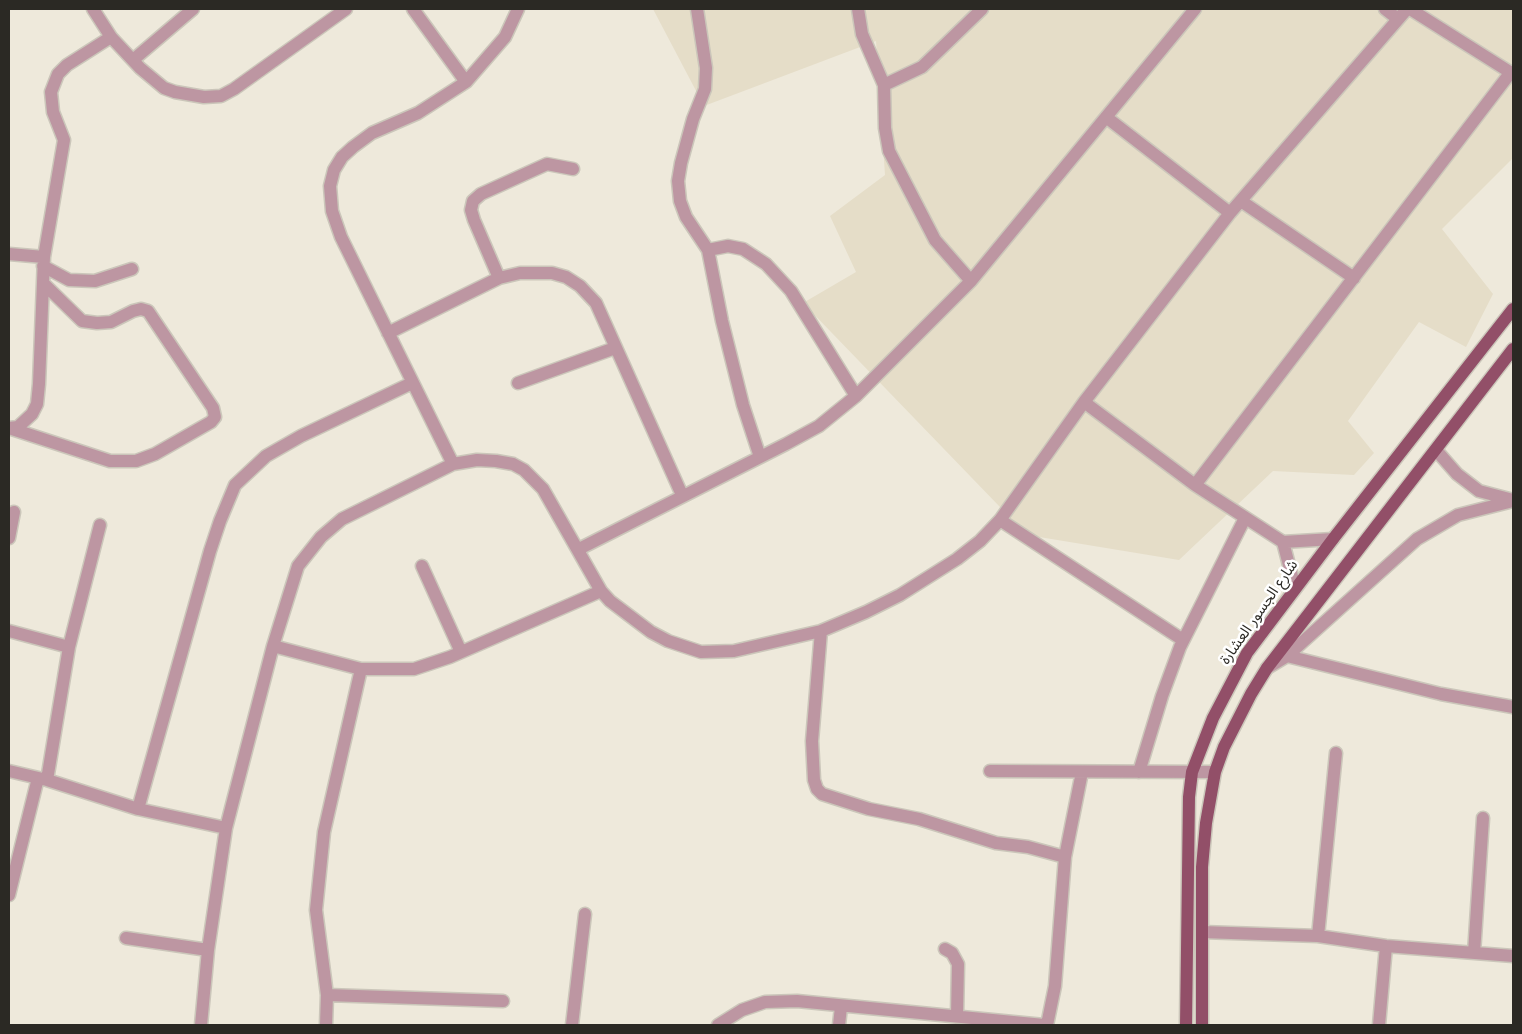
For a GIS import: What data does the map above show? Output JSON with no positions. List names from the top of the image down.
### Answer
{
  "streets": {
    "main road": ["شارع الجسور العشارة"]
  }
}
